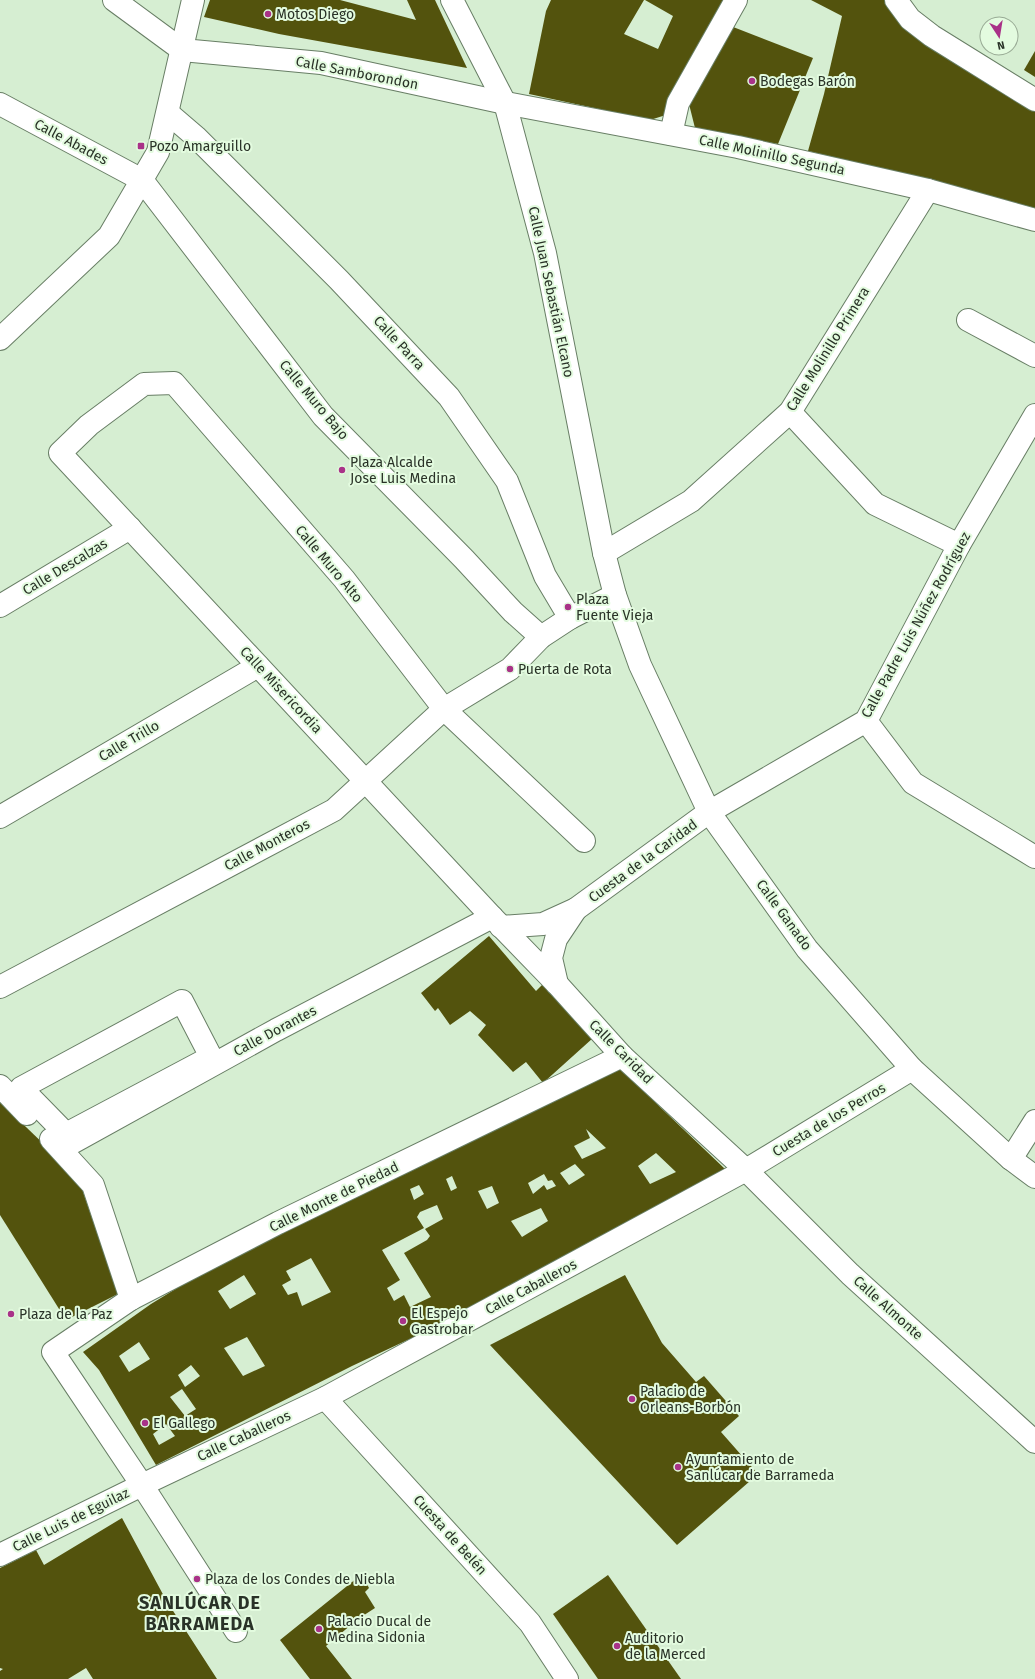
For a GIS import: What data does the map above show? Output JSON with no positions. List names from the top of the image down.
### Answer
{
  "streets": {
    "street": [
      "Calle Samborondon",
      "Calle Abades",
      "Calle Molinillo Segunda",
      "Calle Juan Sebastián Elcano",
      "Calle Parra",
      "Calle Molinillo Primera",
      "Calle Muro Bajo",
      "Calle Muro Alto",
      "Calle Descalzas",
      "Calle Padre Luis Núñez Rodríguez",
      "Calle Misericordia",
      "Calle Trillo",
      "Calle Monteros",
      "Cuesta de la Caridad",
      "Calle Ganado",
      "Calle Dorantes",
      "Calle Caridad",
      "Cuesta de los Perros",
      "Calle Monte de Piedad",
      "Calle Caballeros",
      "Calle Almonte",
      "Calle Luis de Eguilaz",
      "Cuesta de Belén"
    ]
  },
  "crossings": [
    ["Calle Samborondon", "Calle Molinillo Segunda"],
    ["Calle Samborondon", "Calle Juan Sebastián Elcano"],
    ["Calle Abades", "Calle Muro Bajo"],
    ["Calle Molinillo Segunda", "Calle Juan Sebastián Elcano"],
    ["Calle Molinillo Segunda", "Calle Molinillo Primera"],
    ["Calle Juan Sebastián Elcano", "Calle Molinillo Primera"],
    ["Calle Juan Sebastián Elcano", "Calle Ganado"],
    ["Calle Muro Bajo", "Calle Monteros"],
    ["Calle Muro Alto", "Calle Misericordia"],
    ["Calle Muro Alto", "Calle Monteros"],
    ["Calle Descalzas", "Calle Misericordia"],
    ["Calle Padre Luis Núñez Rodríguez", "Cuesta de la Caridad"],
    ["Calle Padre Luis Núñez Rodríguez", "Calle Ganado"],
    ["Calle Misericordia", "Calle Trillo"],
    ["Calle Misericordia", "Calle Monteros"],
    ["Calle Misericordia", "Cuesta de la Caridad"],
    ["Calle Misericordia", "Calle Dorantes"],
    ["Calle Misericordia", "Calle Caridad"],
    ["Cuesta de la Caridad", "Calle Ganado"],
    ["Cuesta de la Caridad", "Calle Dorantes"],
    ["Cuesta de la Caridad", "Calle Caridad"],
    ["Calle Ganado", "Cuesta de los Perros"],
    ["Calle Dorantes", "Calle Caridad"],
    ["Calle Caridad", "Cuesta de los Perros"],
    ["Calle Caridad", "Calle Monte de Piedad"],
    ["Calle Caridad", "Calle Caballeros"],
    ["Calle Caridad", "Calle Almonte"],
    ["Cuesta de los Perros", "Calle Caballeros"],
    ["Cuesta de los Perros", "Calle Almonte"],
    ["Calle Monte de Piedad", "Calle Caballeros"],
    ["Calle Monte de Piedad", "Calle Luis de Eguilaz"],
    ["Calle Caballeros", "Calle Almonte"],
    ["Calle Caballeros", "Calle Luis de Eguilaz"],
    ["Calle Caballeros", "Cuesta de Belén"]
  ],
  "districts": ["SANLÚCAR DE BARRAMEDA"],
  "places": {
    "other": [
      "Motos Diego",
      "Bodegas Barón",
      "Plaza Alcalde Jose Luis Medina",
      "Plaza Fuente Vieja",
      "Puerta de Rota",
      "Plaza de la Paz",
      "El Espejo Gastrobar",
      "Palacio de Orleans-Borbón",
      "El Gallego",
      "Ayuntamiento de Sanlúcar de Barrameda",
      "Plaza de los Condes de Niebla",
      "Palacio Ducal de Medina Sidonia",
      "Auditorio de la Merced"
    ],
    "transit": ["Pozo Amarguillo"]
  },
  "north": "bottom"
}
